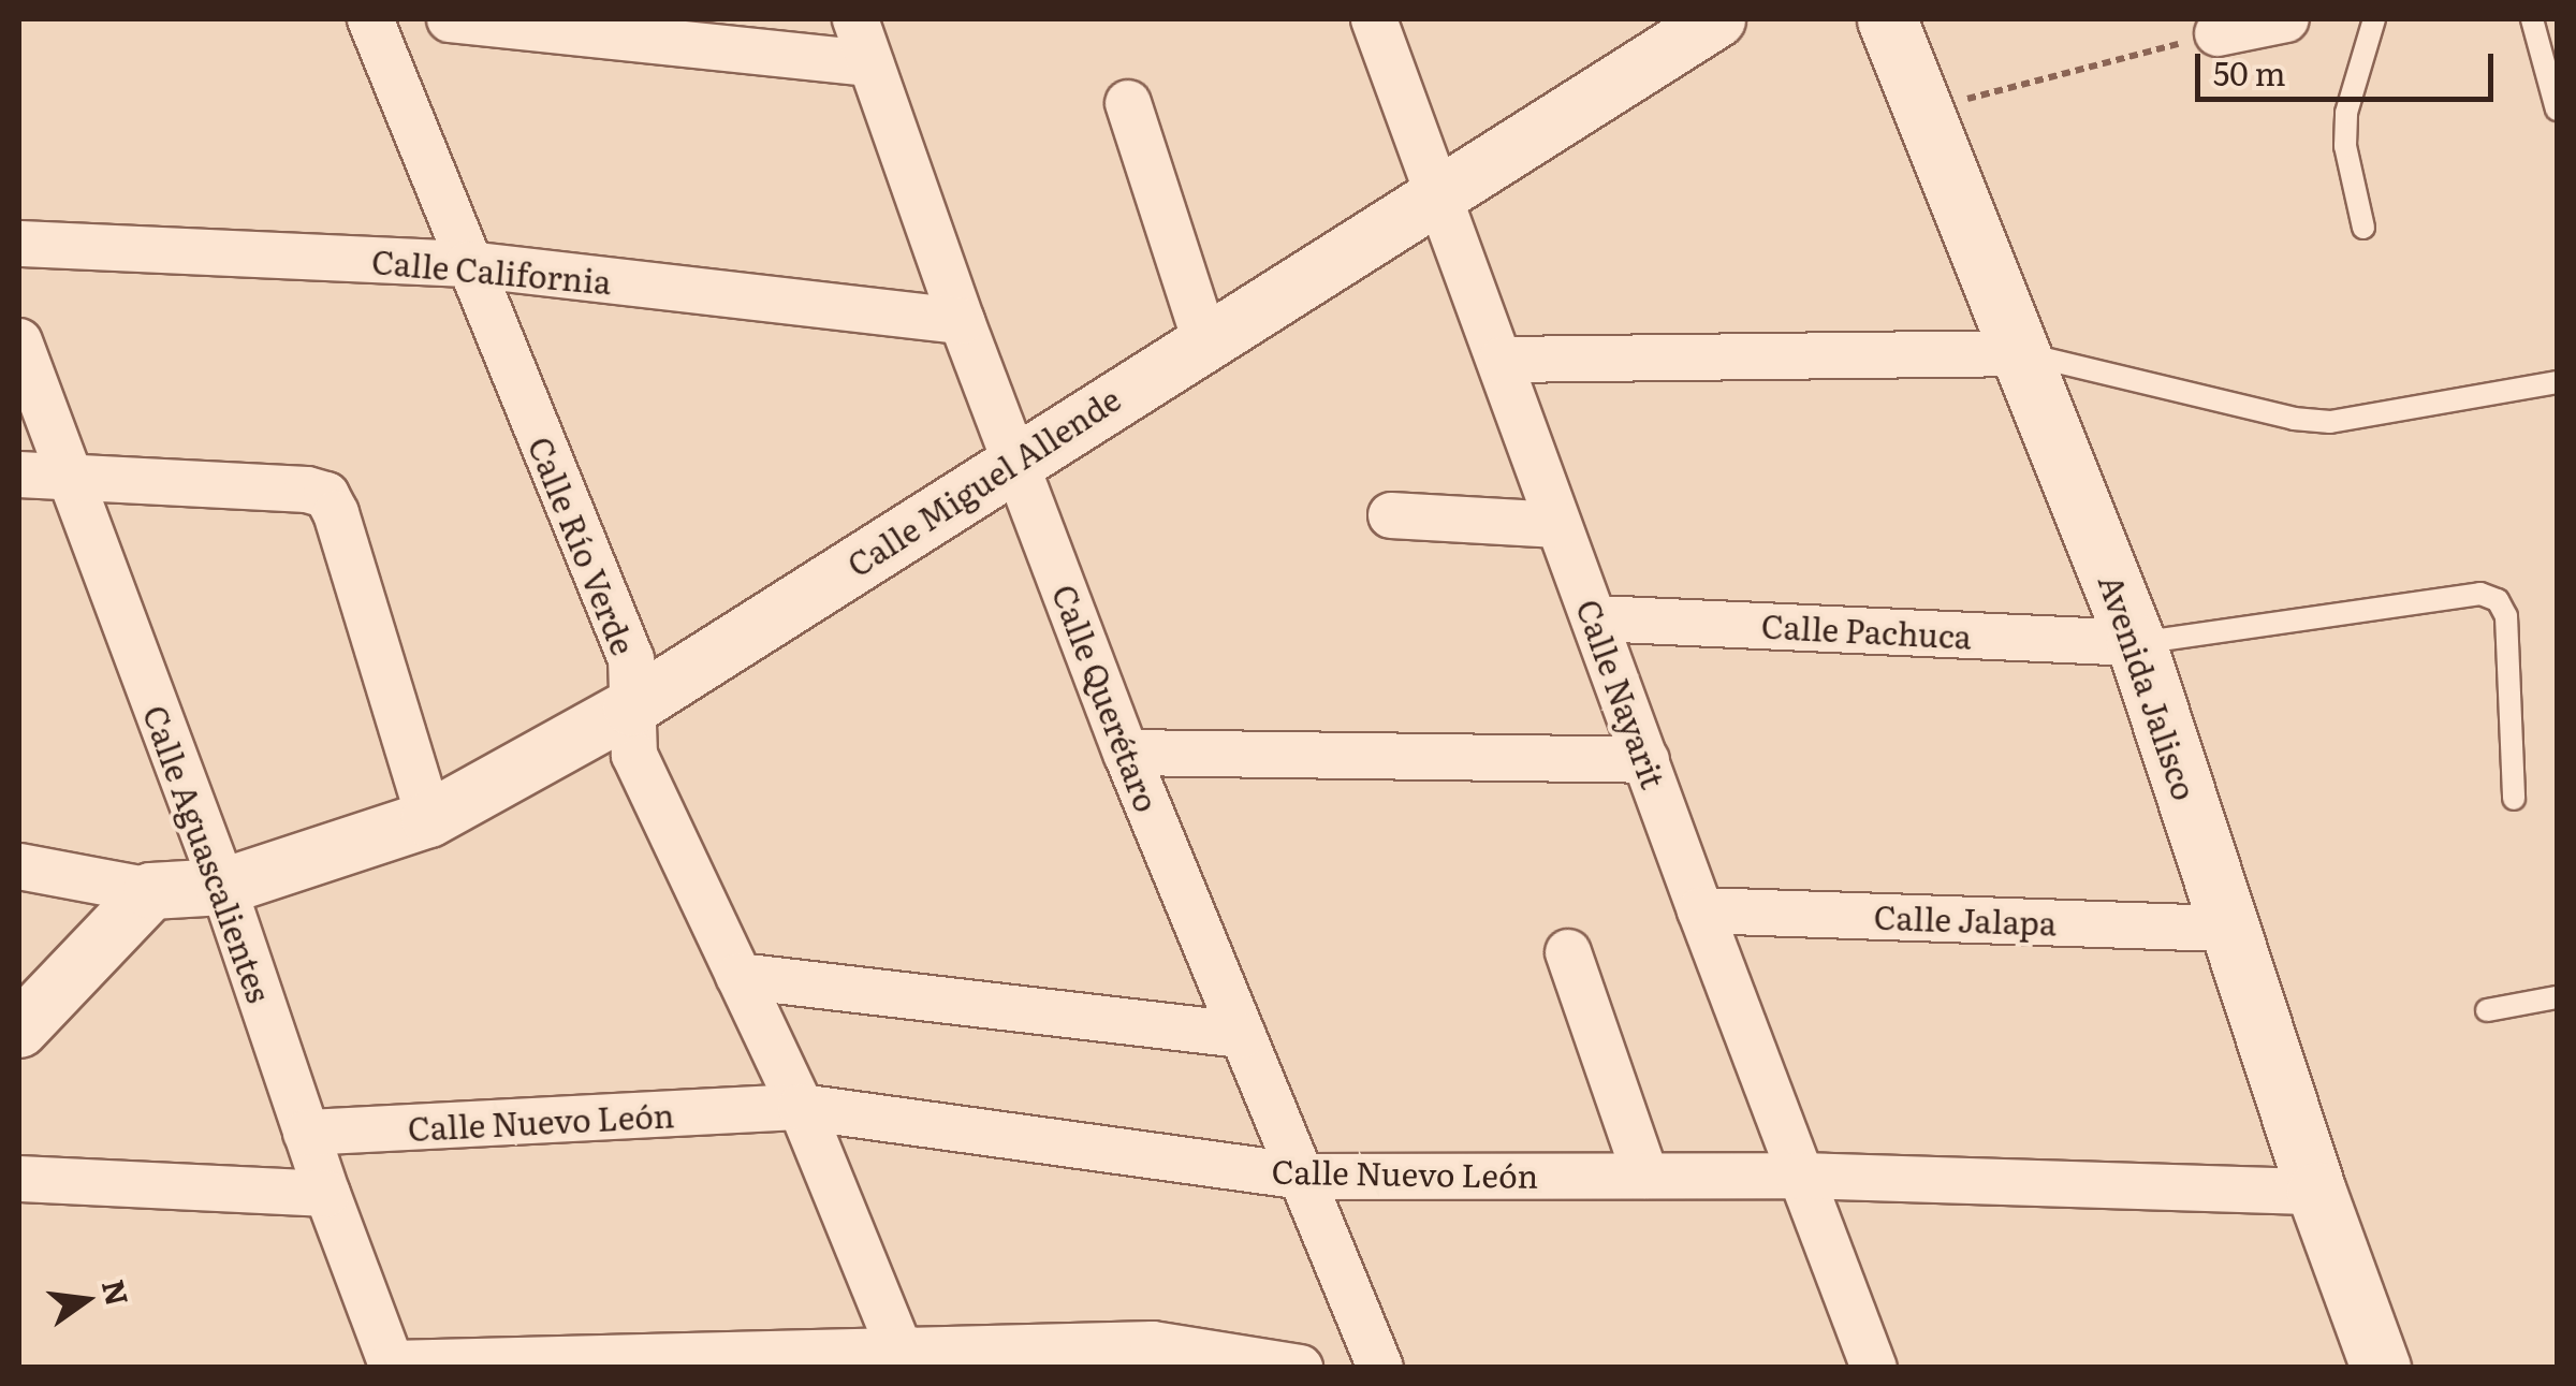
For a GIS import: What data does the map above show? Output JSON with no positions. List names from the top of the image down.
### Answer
{
  "streets": {
    "main road": ["Avenida Jalisco"],
    "street": [
      "Calle California",
      "Calle Miguel Allende",
      "Calle Río Verde",
      "Calle Pachuca",
      "Calle Nayarit",
      "Calle Querétaro",
      "Calle Aguascalientes",
      "Calle Jalapa",
      "Calle Nuevo León"
    ]
  },
  "crossings": [
    ["Calle California", "Calle Río Verde"],
    ["Calle California", "Calle Querétaro"],
    ["Calle Miguel Allende", "Calle Río Verde"],
    ["Calle Miguel Allende", "Calle Nayarit"],
    ["Calle Miguel Allende", "Calle Querétaro"],
    ["Calle Miguel Allende", "Calle Aguascalientes"],
    ["Calle Río Verde", "Calle Nuevo León"],
    ["Calle Pachuca", "Avenida Jalisco"],
    ["Calle Pachuca", "Calle Nayarit"],
    ["Avenida Jalisco", "Calle Jalapa"],
    ["Avenida Jalisco", "Calle Nuevo León"],
    ["Calle Nayarit", "Calle Jalapa"],
    ["Calle Nayarit", "Calle Nuevo León"],
    ["Calle Querétaro", "Calle Nuevo León"],
    ["Calle Aguascalientes", "Calle Nuevo León"]
  ],
  "scale_bar": "50 m",
  "north": "right"
}
